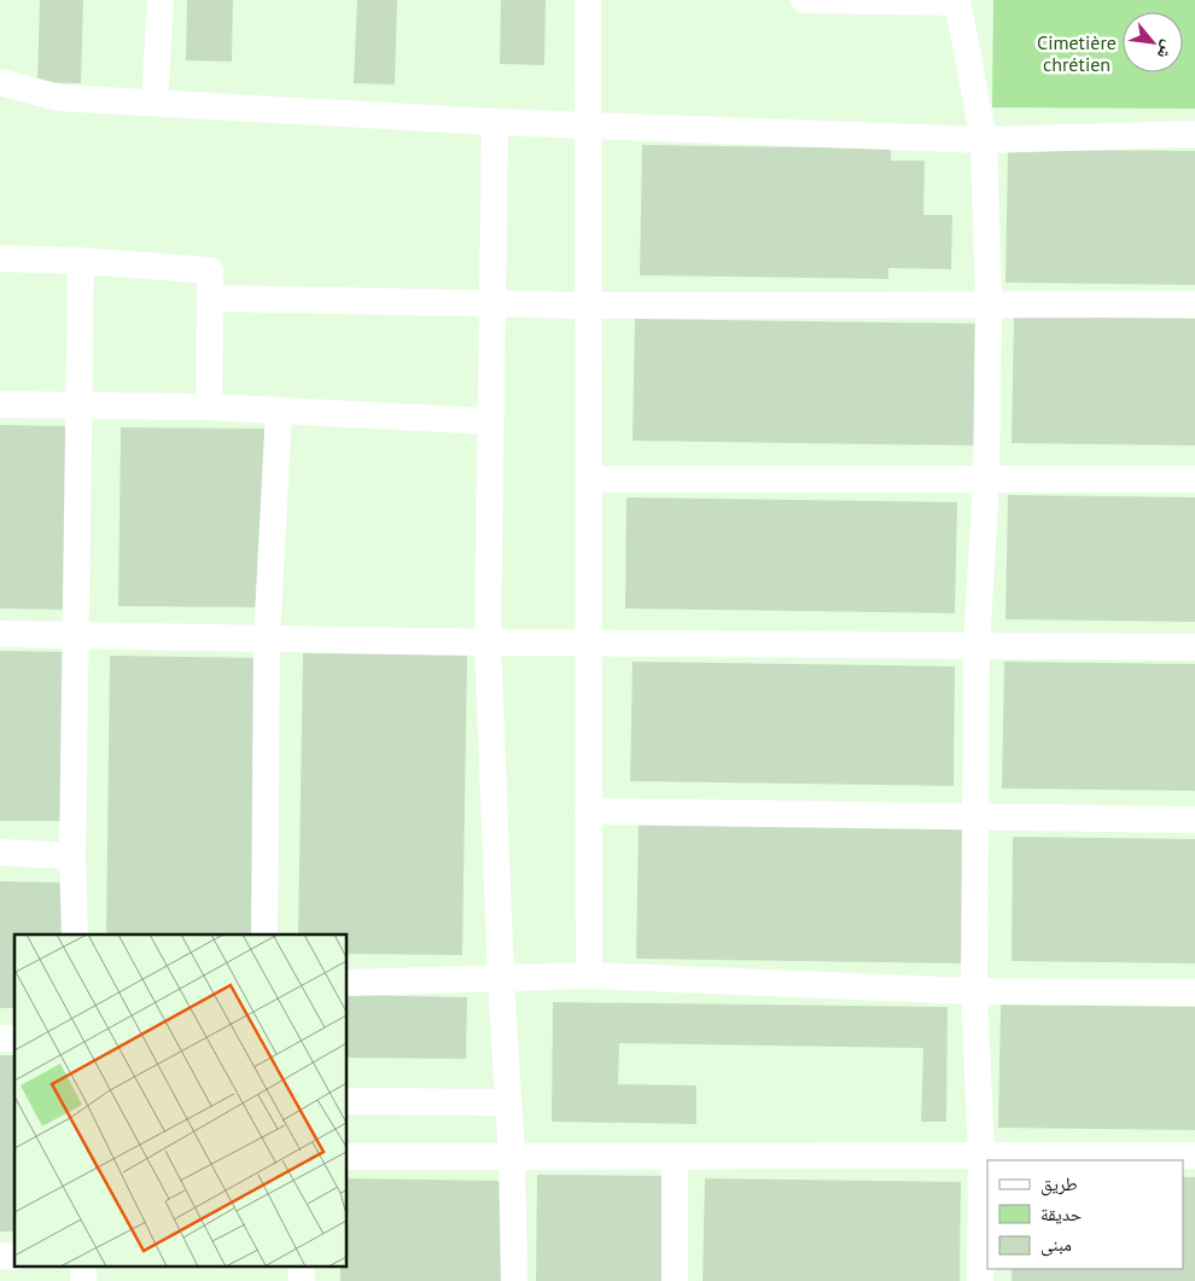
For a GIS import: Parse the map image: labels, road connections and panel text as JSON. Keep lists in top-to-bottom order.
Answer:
{
  "parks": ["Cimetière chrétien"],
  "legend": ["طريق", "حديقة", "مبنى"],
  "north": "bottom right"
}
